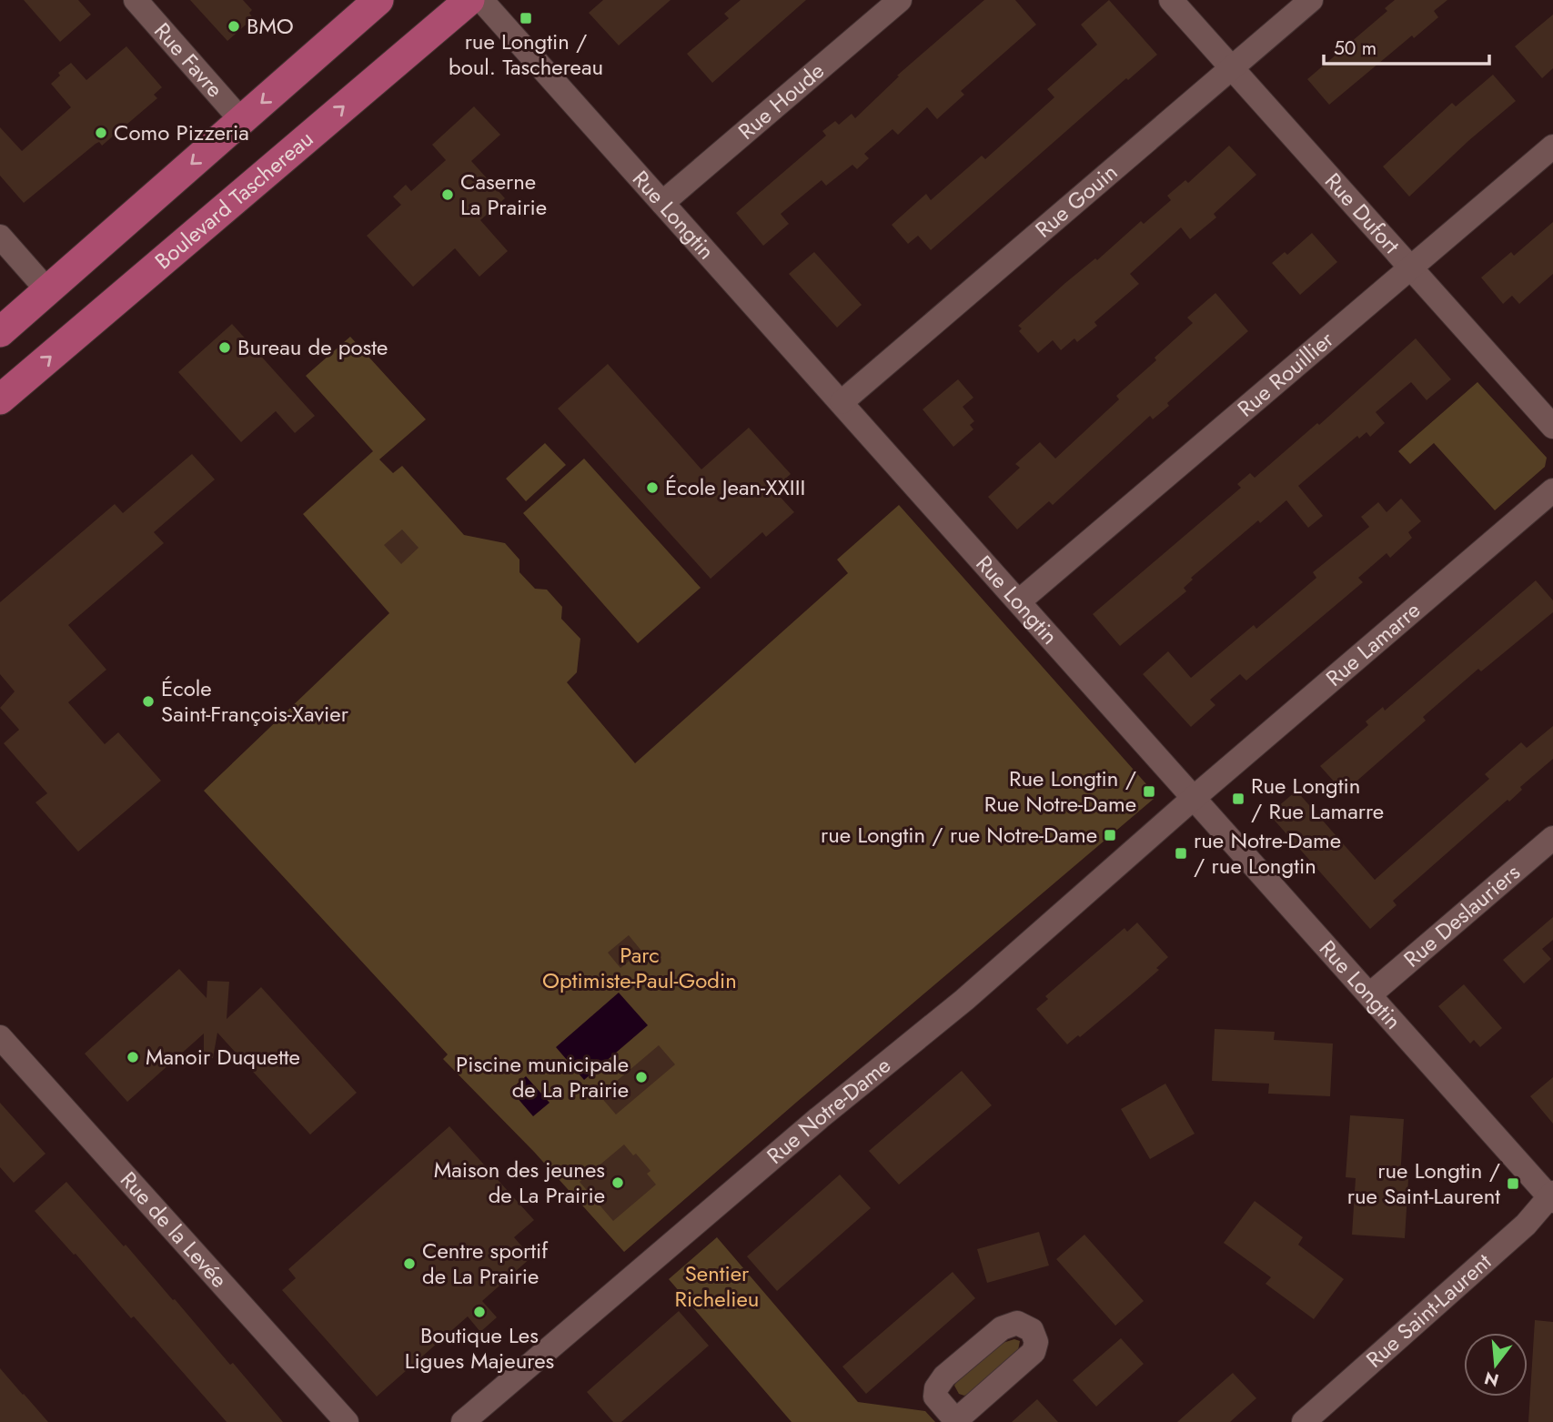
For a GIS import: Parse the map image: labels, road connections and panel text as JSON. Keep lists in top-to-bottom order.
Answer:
{
  "streets": {
    "main road": ["Boulevard Taschereau"],
    "street": [
      "Rue Favre",
      "Rue Houde",
      "Rue Gouin",
      "Rue Dufort",
      "Rue Longtin",
      "Rue Rouillier",
      "Rue Lamarre",
      "Rue Deslauriers",
      "Rue Notre-Dame",
      "Rue de la Levée",
      "Rue Saint-Laurent"
    ]
  },
  "crossings": [
    ["Rue Houde", "Rue Longtin"],
    ["Rue Gouin", "Rue Dufort"],
    ["Rue Gouin", "Rue Longtin"],
    ["Rue Dufort", "Rue Rouillier"],
    ["Rue Longtin", "Rue Rouillier"],
    ["Rue Longtin", "Rue Lamarre"],
    ["Rue Longtin", "Rue Deslauriers"],
    ["Rue Longtin", "Rue Notre-Dame"],
    ["Rue Longtin", "Rue Saint-Laurent"],
    ["Rue Lamarre", "Rue Notre-Dame"]
  ],
  "parks": ["Parc Optimiste-Paul-Godin", "Sentier Richelieu"],
  "places": {
    "transit": [
      "rue Longtin / boul. Taschereau",
      "Rue Longtin / Rue Notre-Dame",
      "Rue Longtin / Rue Lamarre",
      "rue Longtin / rue Notre-Dame",
      "rue Notre-Dame / rue Longtin",
      "rue Longtin / rue Saint-Laurent"
    ],
    "other": [
      "BMO",
      "Como Pizzeria",
      "Caserne La Prairie",
      "Bureau de poste",
      "École Jean-XXIII",
      "École Saint-François-Xavier",
      "Manoir Duquette",
      "Piscine municipale de La Prairie",
      "Maison des jeunes de La Prairie",
      "Centre sportif de La Prairie",
      "Boutique Les Ligues Majeures"
    ]
  },
  "scale_bar": "50 m",
  "north": "bottom"
}
